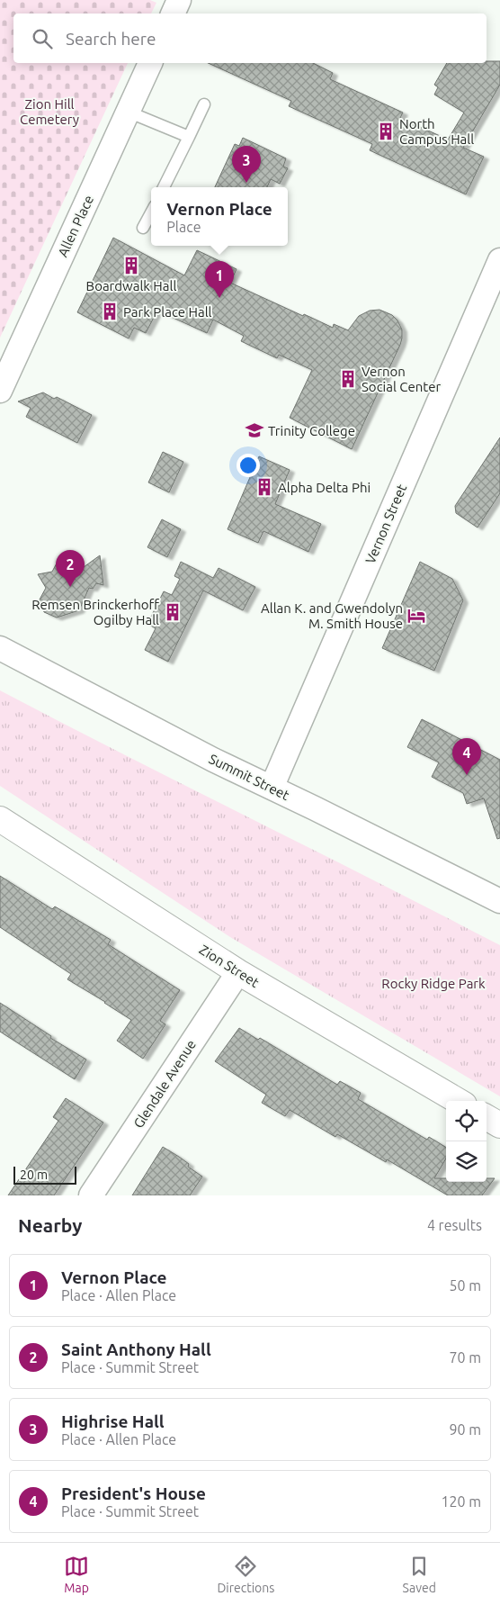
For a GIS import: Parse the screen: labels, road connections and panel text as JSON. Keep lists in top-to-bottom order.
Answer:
{
  "streets": {
    "main road": ["Zion Street"],
    "street": [
      "Allen Place",
      "Vernon Street",
      "Summit Street",
      "Glendale Avenue"
    ]
  },
  "crossings": [
    ["Vernon Street", "Summit Street"],
    ["Zion Street", "Glendale Avenue"]
  ],
  "parks": ["Zion Hill Cemetery", "Rocky Ridge Park"],
  "places": {
    "building": [
      "North Campus Hall",
      "Boardwalk Hall",
      "Park Place Hall",
      "Vernon Social Center",
      "Alpha Delta Phi",
      "Remsen Brinckerhoff Ogilby Hall"
    ],
    "school or university": ["Trinity College"],
    "hotel": ["Allan K. and Gwendolyn M. Smith House"]
  },
  "scale_bar": "20 m",
  "page": {
    "search": "Search here",
    "pins": [
      "3",
      "1",
      "2",
      "4"
    ],
    "popup": ["Vernon Place", "Place"],
    "scale": "20 m",
    "heading": ["Nearby", "4 results"],
    "list": [
      {
        "mark": "1",
        "name": "Vernon Place",
        "note": "Place · Allen Place",
        "value": "50 m"
      },
      {
        "mark": "2",
        "name": "Saint Anthony Hall",
        "note": "Place · Summit Street",
        "value": "70 m"
      },
      {
        "mark": "3",
        "name": "Highrise Hall",
        "note": "Place · Allen Place",
        "value": "90 m"
      },
      {
        "mark": "4",
        "name": "President's House",
        "note": "Place · Summit Street",
        "value": "120 m"
      }
    ],
    "nav": ["Map", "Directions", "Saved"]
  }
}
